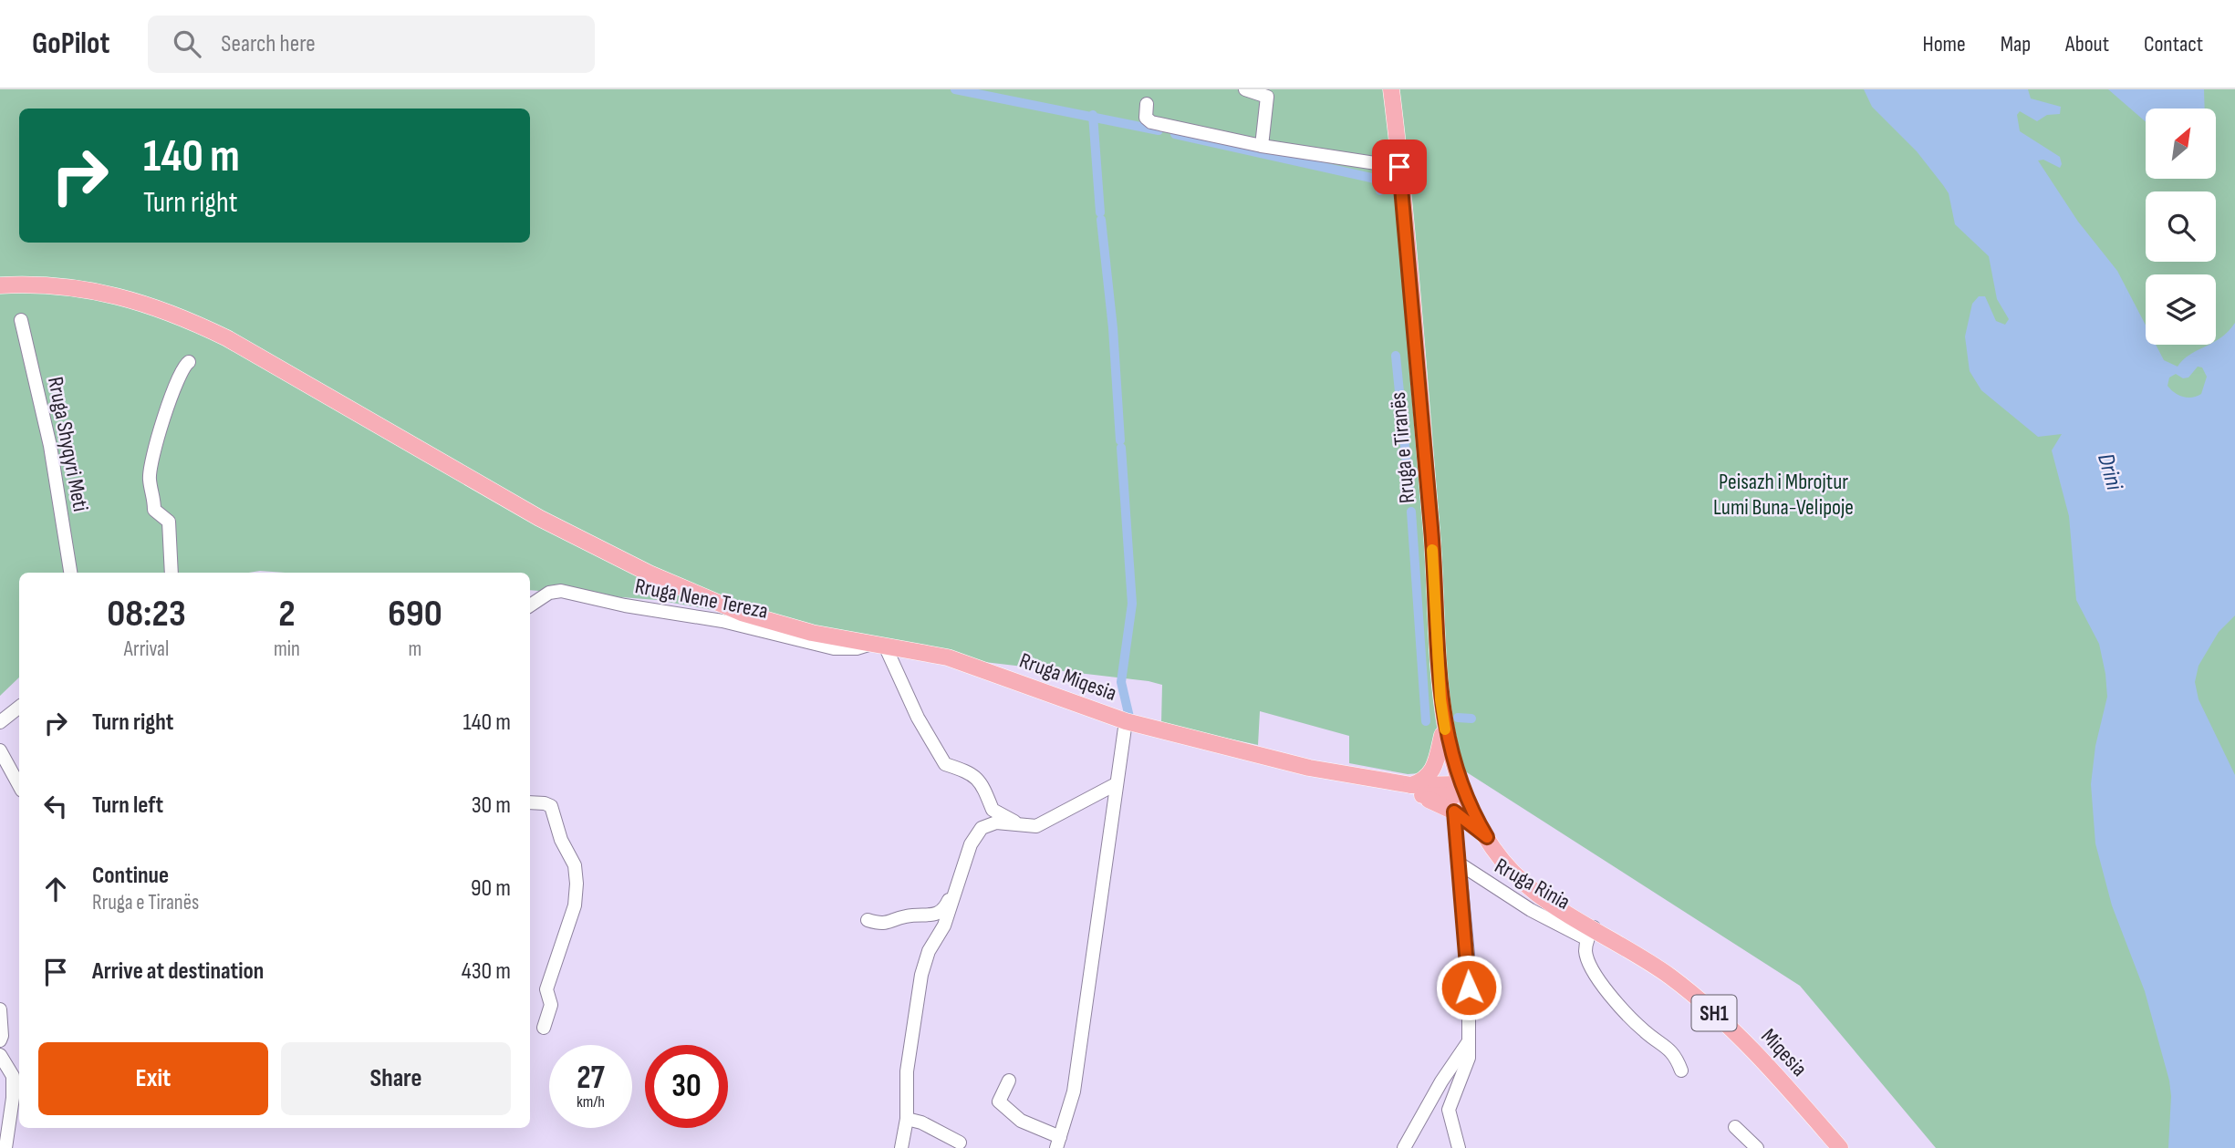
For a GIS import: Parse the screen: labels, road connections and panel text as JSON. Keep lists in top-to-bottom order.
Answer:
{
  "streets": {
    "main road": [
      "Rruga e Tiranës",
      "Rruga Miqesia",
      "SH1",
      "Miqesia"
    ],
    "street": ["Rruga Shyqyri Meti", "Rruga Nene Tereza", "Rruga Rinia"]
  },
  "crossings": [
    ["Rruga e Tiranës", "SH1"],
    ["Rruga Nene Tereza", "Rruga Miqesia"],
    ["Rruga Miqesia", "SH1"],
    ["Rruga Rinia", "Miqesia"],
    ["SH1", "Miqesia"]
  ],
  "water": ["Drini"],
  "parks": ["Peisazh i Mbrojtur Lumi Buna-Velipoje"],
  "north": "top right",
  "page": {
    "header": "GoPilot",
    "search": "Search here",
    "nav": [
      "Home",
      "Map",
      "About",
      "Contact"
    ],
    "turn": ["140 m", "Turn right"],
    "eta": [
      "08:23",
      "Arrival",
      "2",
      "min",
      "690",
      "m"
    ],
    "list": [
      {
        "name": "Turn right",
        "value": "140 m"
      },
      {
        "name": "Turn left",
        "value": "30 m"
      },
      {
        "name": "Continue",
        "note": "Rruga e Tiranës",
        "value": "90 m"
      },
      {
        "name": "Arrive at destination",
        "value": "430 m"
      }
    ],
    "buttons": ["Exit", "Share"],
    "speed": "27 km/h",
    "limit": "30"
  }
}
